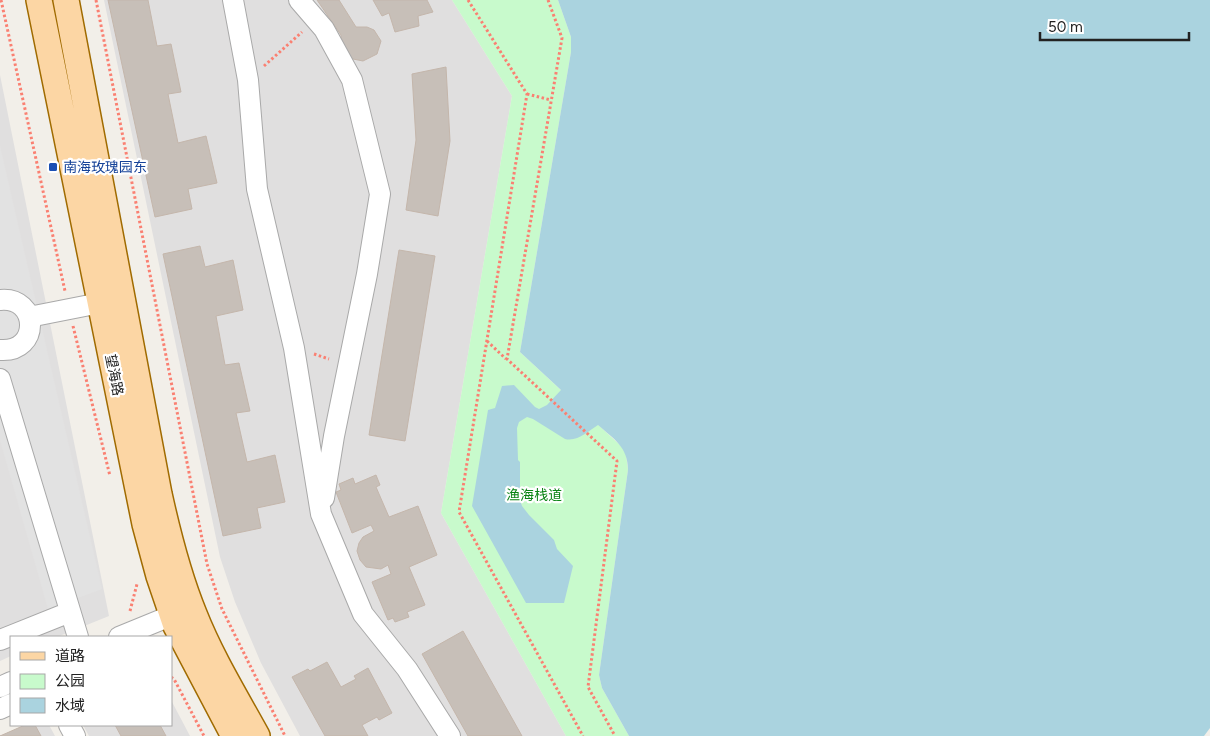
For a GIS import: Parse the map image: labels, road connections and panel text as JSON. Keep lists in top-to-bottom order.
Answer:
{
  "streets": {
    "main road": ["望海路"]
  },
  "parks": ["渔海栈道"],
  "places": {
    "transit": ["南海玫瑰园东"]
  },
  "legend": ["道路", "公园", "水域"],
  "scale_bar": "50 m"
}
